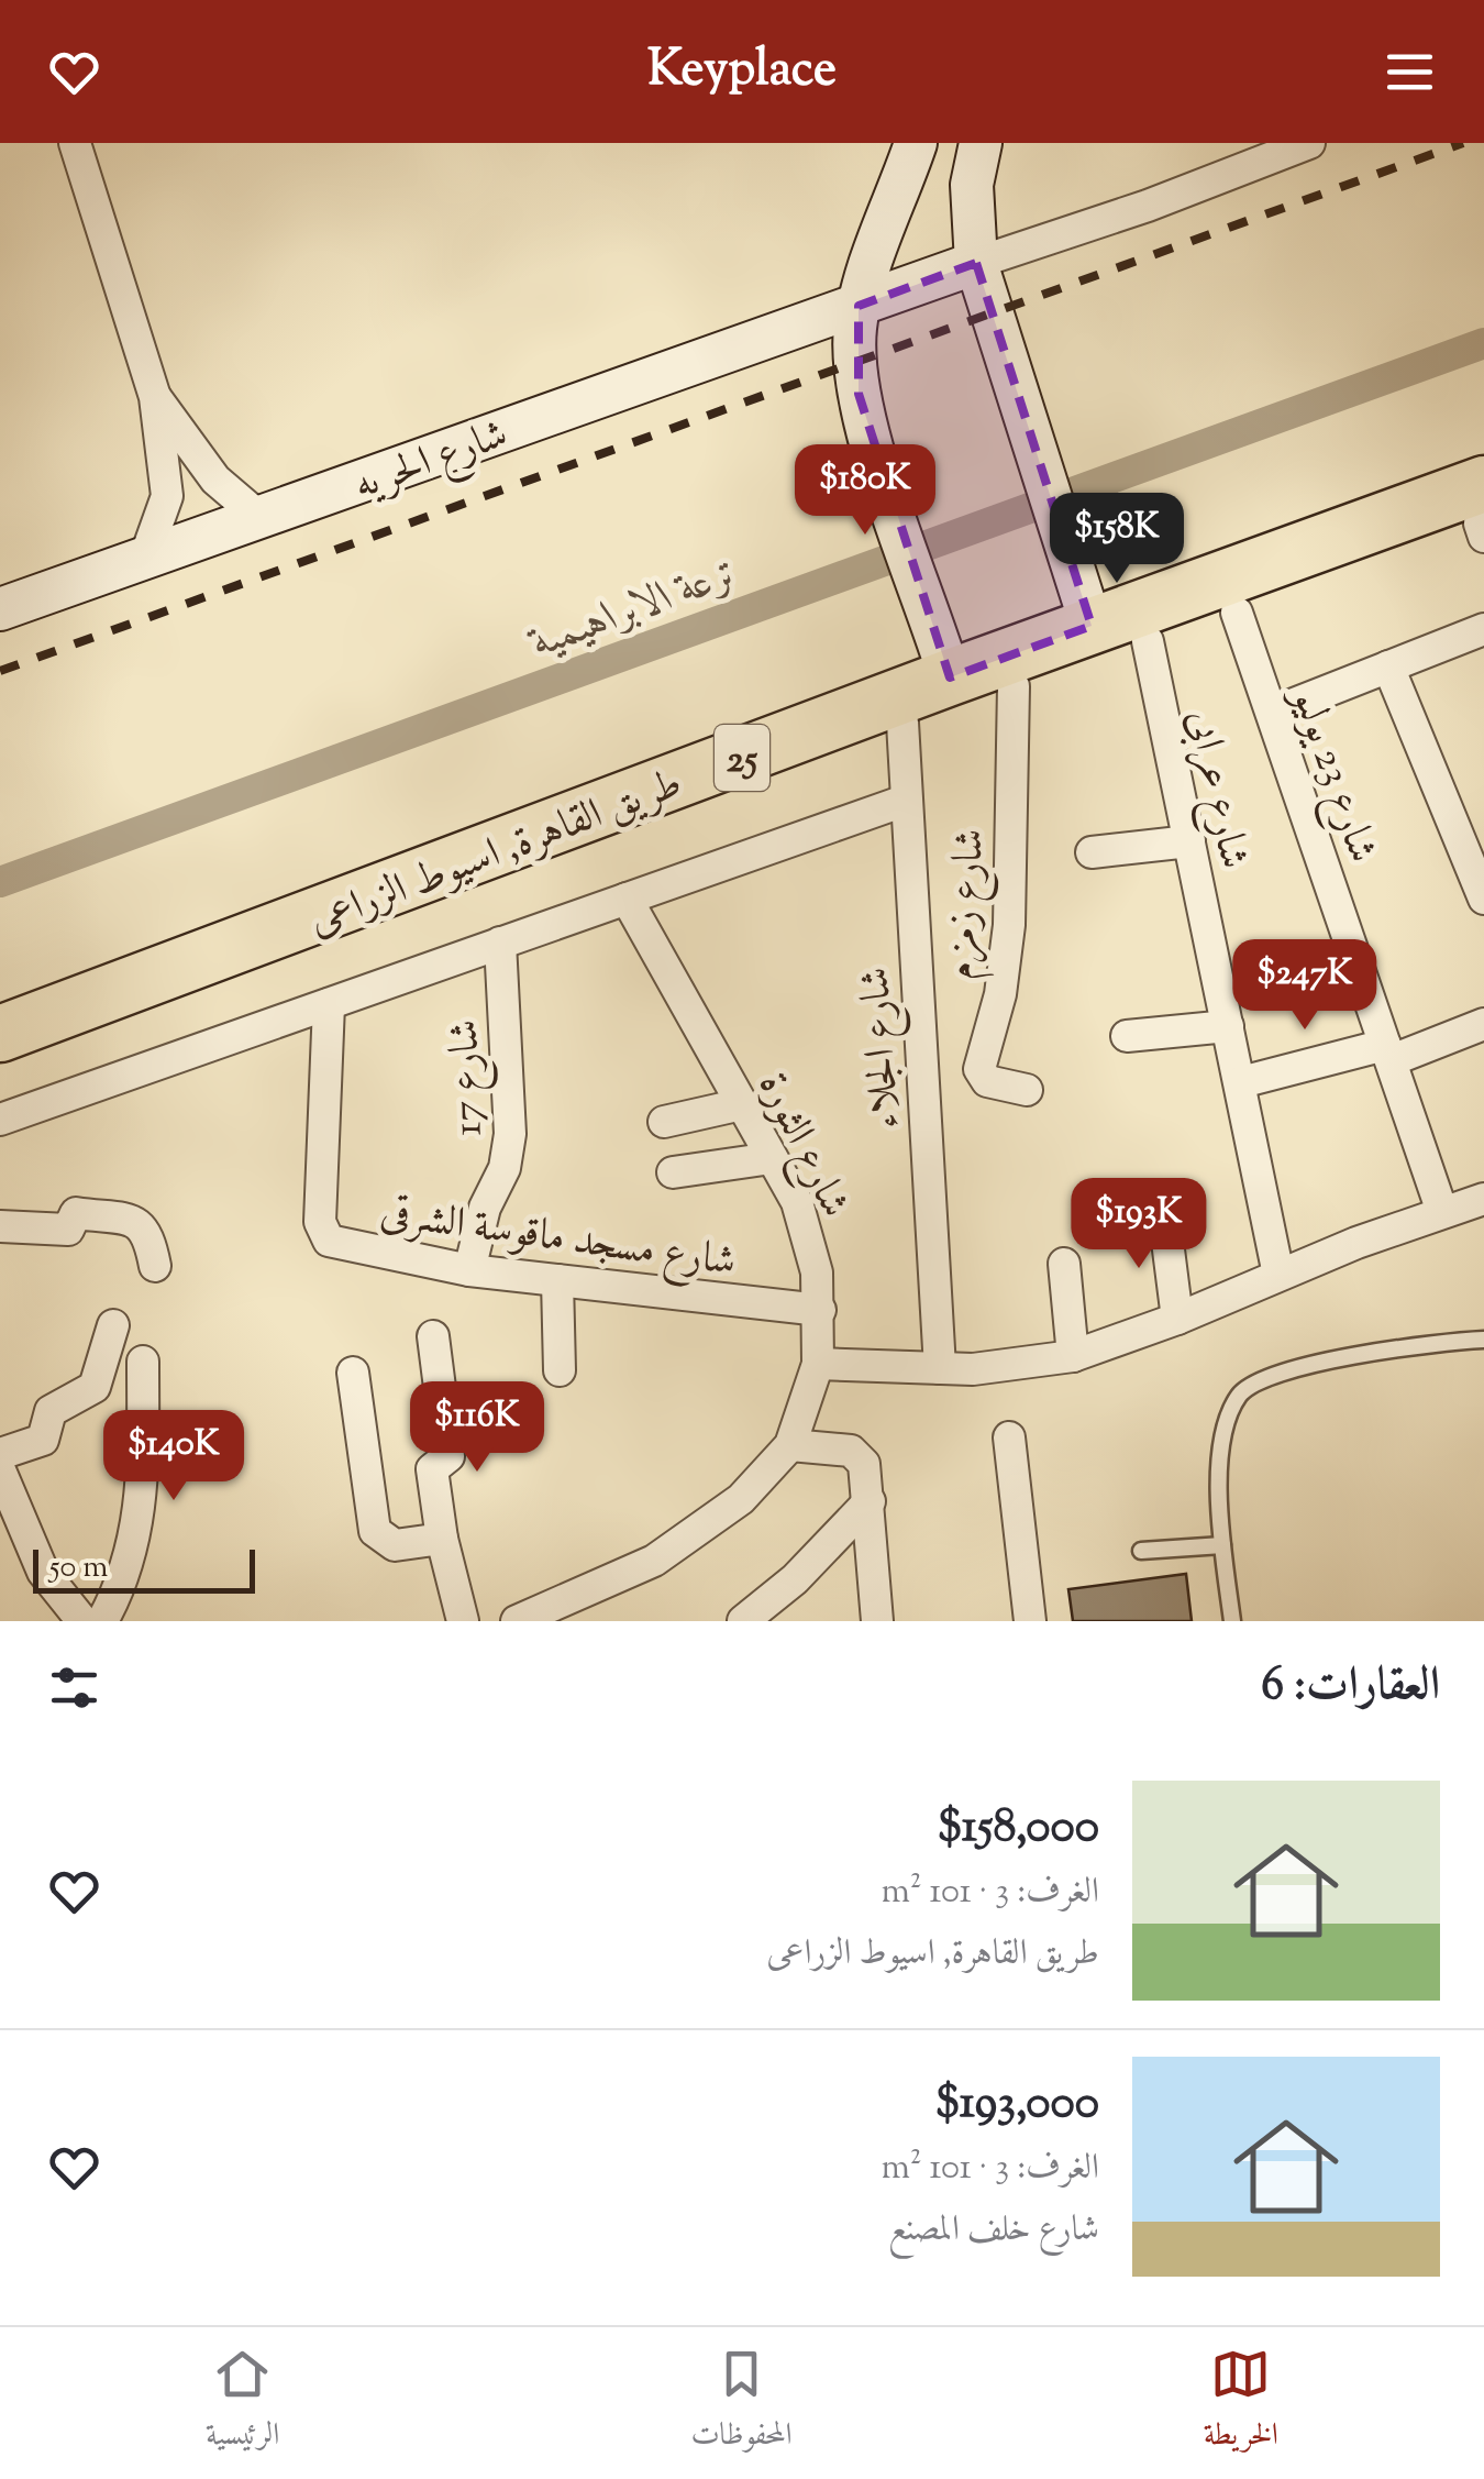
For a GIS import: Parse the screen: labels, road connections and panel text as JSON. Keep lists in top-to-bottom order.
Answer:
{
  "streets": {
    "highway": ["25", "طريق القاهرة, اسيوط الزراعى"],
    "main road": ["شارع الحريه"],
    "street": [
      "شارع 23 يوليو",
      "شارع عرابى",
      "شارع زمزم",
      "شارع الجلاء",
      "شارع 17",
      "شارع الثورة",
      "شارع مسجد ماقوسة الشرقى"
    ]
  },
  "crossings": [
    ["شارع 23 يوليو", "طريق القاهرة, اسيوط الزراعى"],
    ["شارع عرابى", "طريق القاهرة, اسيوط الزراعى"],
    ["طريق القاهرة, اسيوط الزراعى", "شارع زمزم"],
    ["طريق القاهرة, اسيوط الزراعى", "شارع الجلاء"],
    ["شارع 17", "شارع مسجد ماقوسة الشرقى"],
    ["شارع الثورة", "شارع مسجد ماقوسة الشرقى"]
  ],
  "water": ["ترعة الابراهيمية"],
  "scale_bar": "50 m",
  "page": {
    "header": "Keyplace",
    "price": [
      "$180K",
      "$158K",
      "$247K",
      "$193K",
      "$116K",
      "$140K"
    ],
    "scale": "50 m",
    "heading": "العقارات: 6",
    "list": [
      {
        "name": "$158,000",
        "note": "الغرف: 3 · 101 m² · طريق القاهرة, اسيوط الزراعى"
      },
      {
        "name": "$193,000",
        "note": "الغرف: 3 · 101 m² · شارع خلف المصنع"
      }
    ],
    "tabs": ["الخريطة", "المحفوظات", "الرئيسية"]
  }
}
